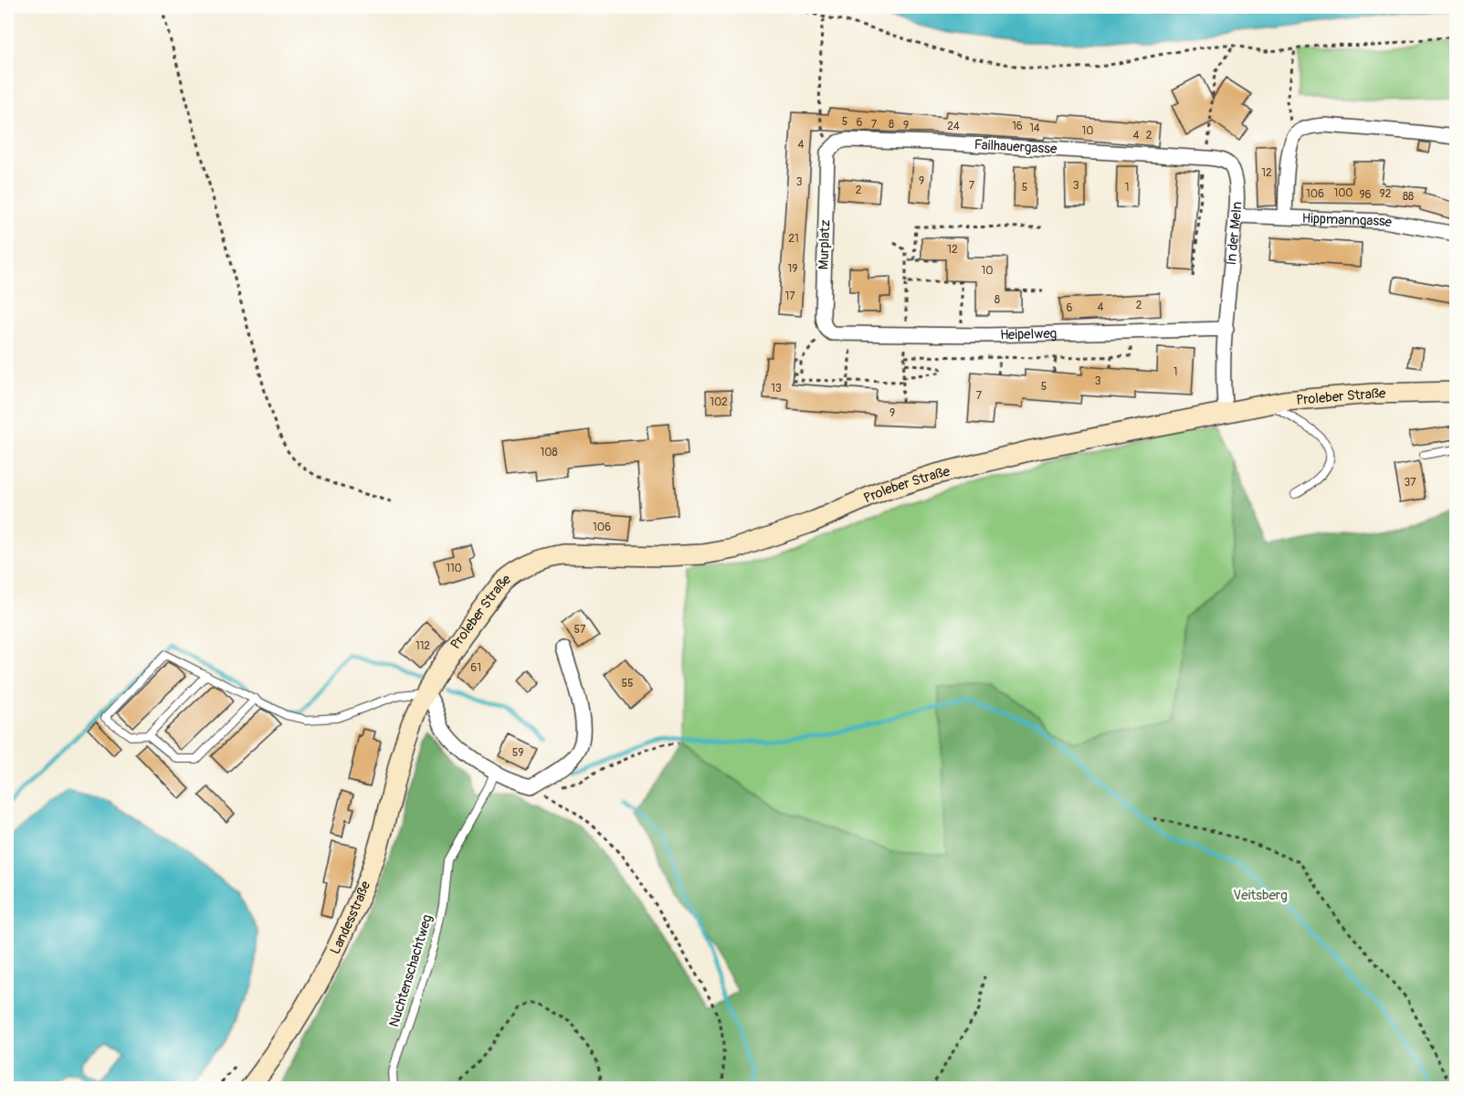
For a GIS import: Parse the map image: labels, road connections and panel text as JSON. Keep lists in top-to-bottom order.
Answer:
{
  "streets": {
    "main road": ["Proleber Straße", "Landesstraße"],
    "street": [
      "Failhauergasse",
      "Hippmanngasse",
      "In der Meln",
      "Murplatz",
      "Heipelweg"
    ],
    "lane": ["Nuchtenschachtweg"]
  },
  "crossings": [
    ["Failhauergasse", "In der Meln"],
    ["Failhauergasse", "Murplatz"],
    ["Hippmanngasse", "In der Meln"],
    ["In der Meln", "Heipelweg"],
    ["In der Meln", "Proleber Straße"],
    ["Murplatz", "Heipelweg"],
    ["Proleber Straße", "Landesstraße"]
  ],
  "parks": ["Veitsberg"],
  "house_numbers": [
    "5",
    "6",
    "7",
    "8",
    "9",
    "24",
    "16",
    "14",
    "10",
    "4",
    "2",
    "4",
    "12",
    "9",
    "3",
    "7",
    "3",
    "5",
    "1",
    "2",
    "100",
    "106",
    "92",
    "96",
    "88",
    "21",
    "12",
    "19",
    "10",
    "17",
    "8",
    "2",
    "4",
    "6",
    "1",
    "3",
    "5",
    "13",
    "7",
    "102",
    "9",
    "108",
    "37",
    "106",
    "110",
    "57",
    "112",
    "61",
    "55",
    "59"
  ]
}
